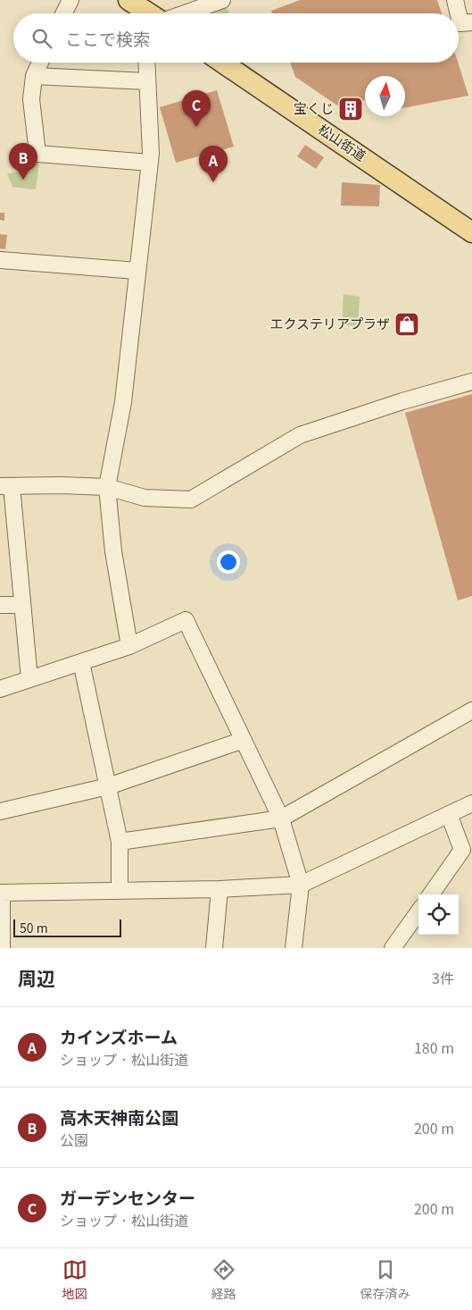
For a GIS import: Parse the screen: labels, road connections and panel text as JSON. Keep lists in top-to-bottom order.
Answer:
{
  "streets": {
    "main road": ["松山街道"]
  },
  "places": {
    "building": ["宝くじ"],
    "shop": ["エクステリアプラザ"]
  },
  "scale_bar": "50 m",
  "north": "top",
  "page": {
    "search": "ここで検索",
    "pins": ["C", "B", "A"],
    "scale": "50 m",
    "heading": ["周辺", "3件"],
    "list": [
      {
        "mark": "A",
        "name": "カインズホーム",
        "note": "ショップ · 松山街道",
        "value": "180 m"
      },
      {
        "mark": "B",
        "name": "高木天神南公園",
        "note": "公園",
        "value": "200 m"
      },
      {
        "mark": "C",
        "name": "ガーデンセンター",
        "note": "ショップ · 松山街道",
        "value": "200 m"
      }
    ],
    "nav": ["地図", "経路", "保存済み"]
  }
}
